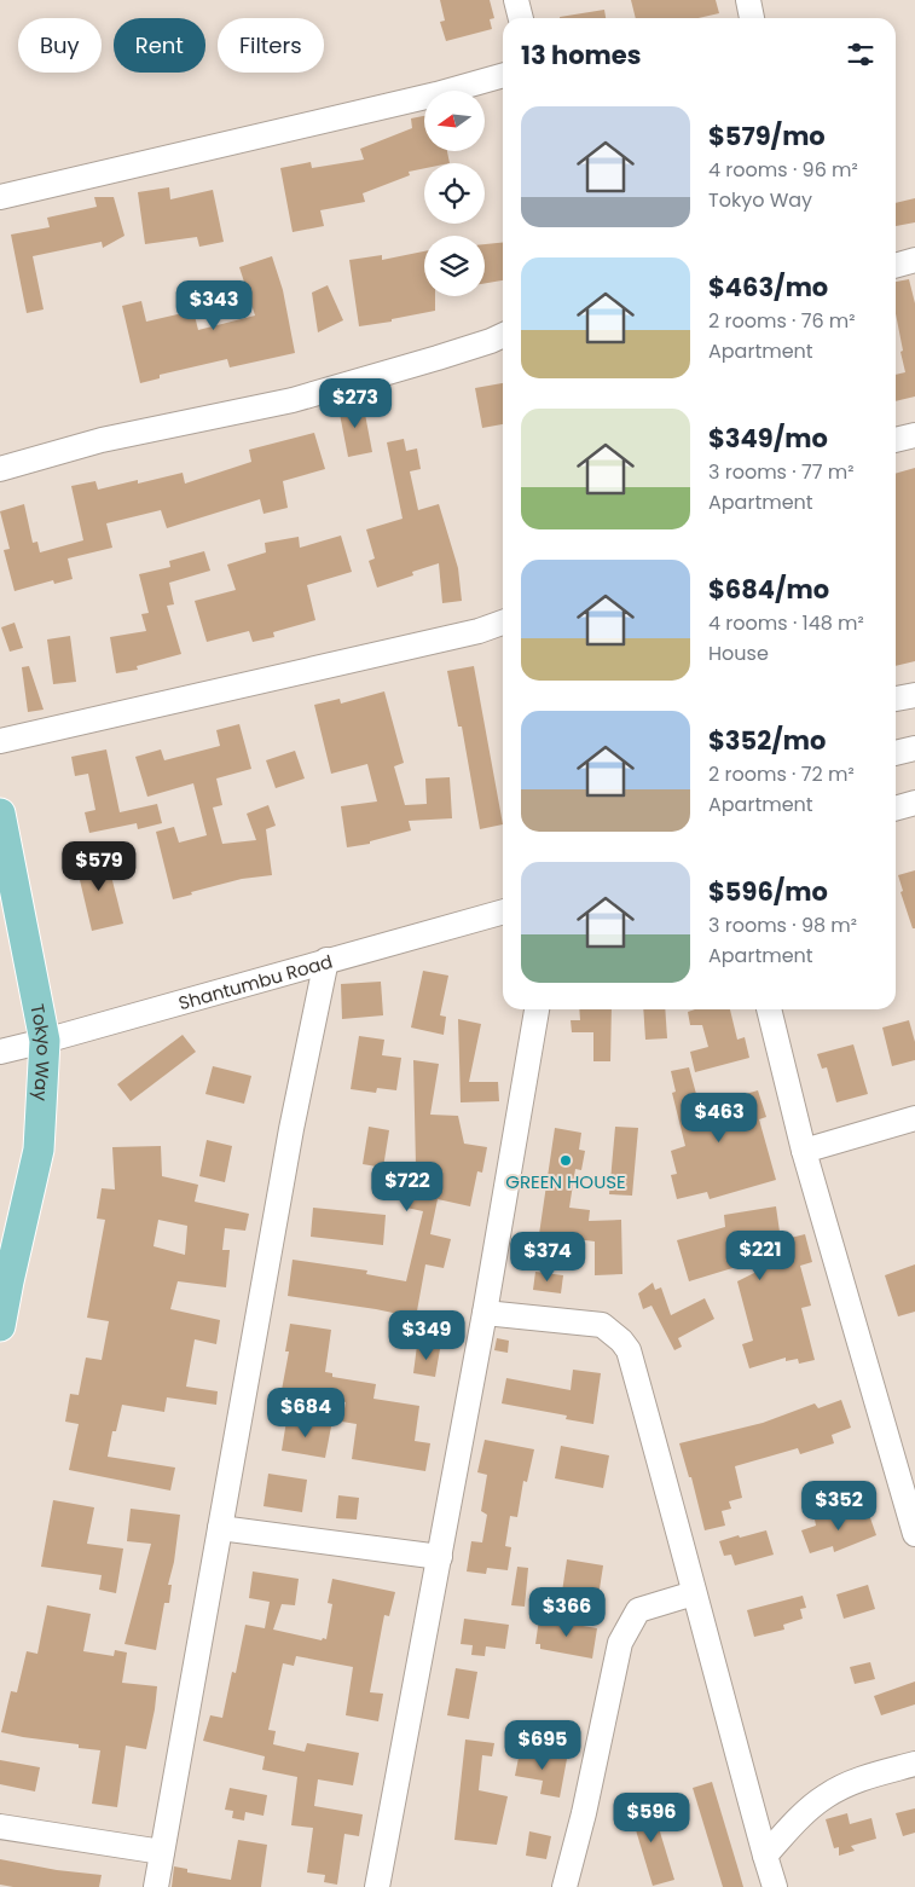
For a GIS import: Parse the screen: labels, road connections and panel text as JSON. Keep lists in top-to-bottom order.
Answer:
{
  "streets": {
    "main road": ["Tokyo Way"],
    "street": ["Shantumbu Road"]
  },
  "crossings": [
    ["Shantumbu Road", "Tokyo Way"]
  ],
  "places": ["GREEN HOUSE"],
  "north": "left",
  "page": {
    "chip": ["Buy", "Rent", "Filters"],
    "heading": "13 homes",
    "list": [
      {
        "name": "$579/mo",
        "note": "4 rooms · 96 m² · Tokyo Way"
      },
      {
        "name": "$463/mo",
        "note": "2 rooms · 76 m² · Apartment"
      },
      {
        "name": "$349/mo",
        "note": "3 rooms · 77 m² · Apartment"
      },
      {
        "name": "$684/mo",
        "note": "4 rooms · 148 m² · House"
      },
      {
        "name": "$352/mo",
        "note": "2 rooms · 72 m² · Apartment"
      },
      {
        "name": "$596/mo",
        "note": "3 rooms · 98 m² · Apartment"
      }
    ],
    "price": [
      "$343",
      "$273",
      "$579",
      "$463",
      "$722",
      "$221",
      "$374",
      "$349",
      "$684",
      "$352",
      "$366",
      "$695",
      "$596"
    ]
  }
}
